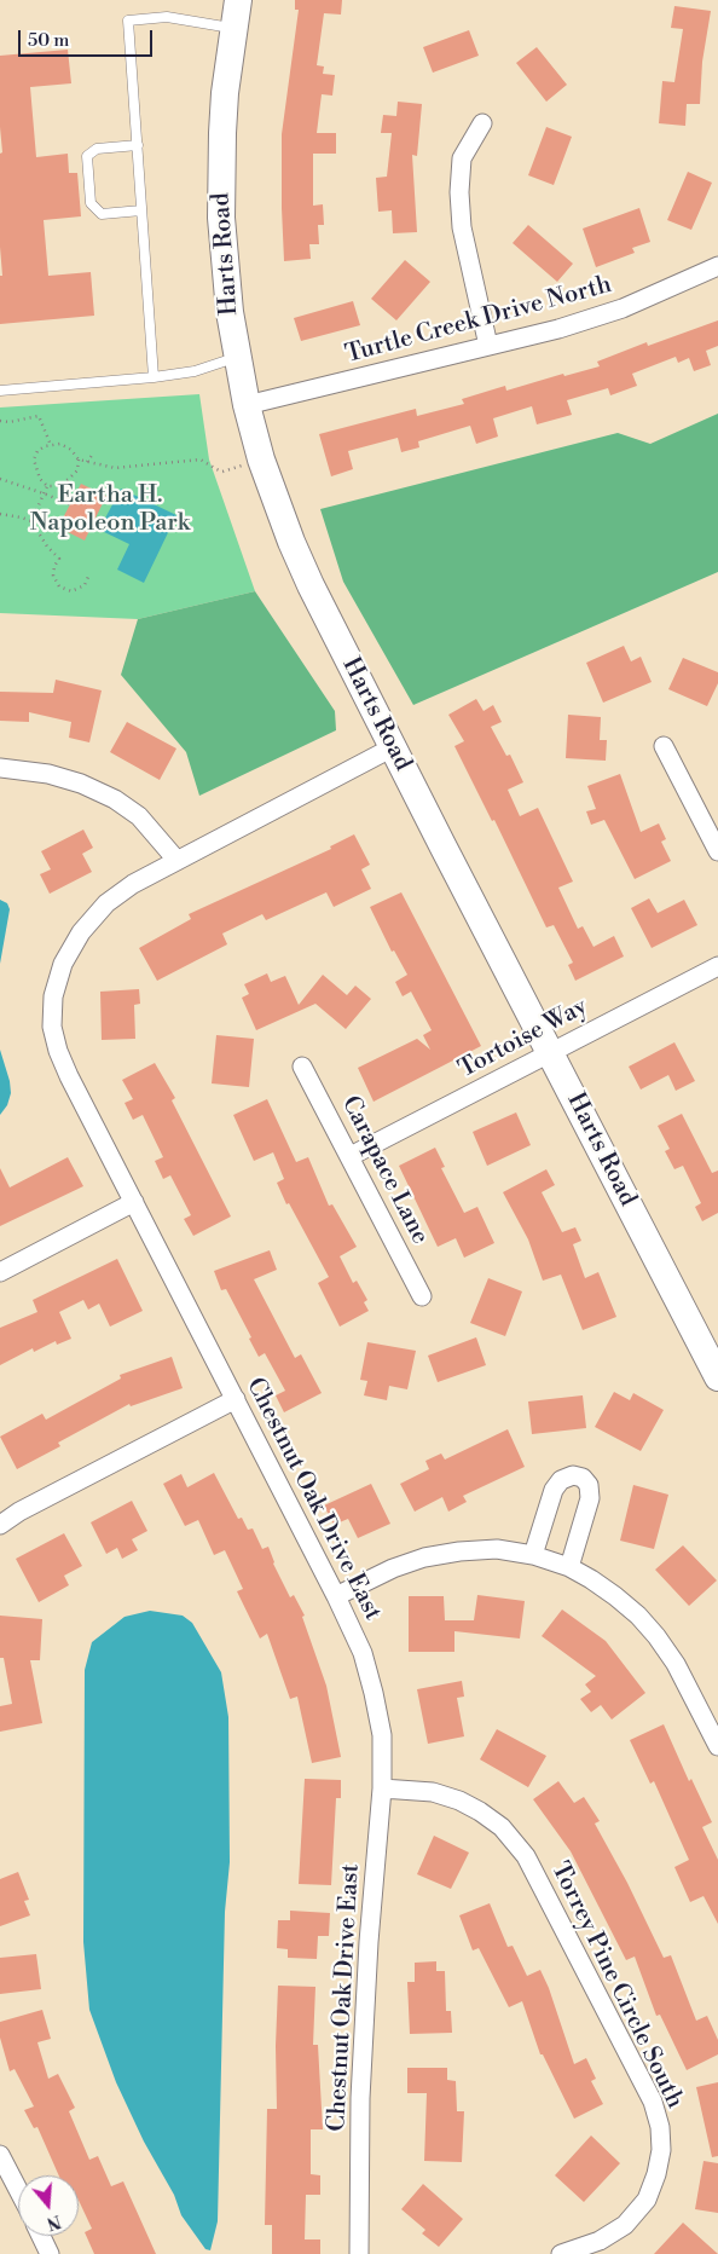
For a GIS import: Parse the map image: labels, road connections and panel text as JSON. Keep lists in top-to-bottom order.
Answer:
{
  "streets": {
    "street": [
      "Harts Road",
      "Turtle Creek Drive North",
      "Tortoise Way",
      "Carapace Lane",
      "Chestnut Oak Drive East",
      "Torrey Pine Circle South"
    ]
  },
  "crossings": [
    ["Harts Road", "Turtle Creek Drive North"],
    ["Harts Road", "Tortoise Way"],
    ["Harts Road", "Chestnut Oak Drive East"],
    ["Tortoise Way", "Carapace Lane"],
    ["Chestnut Oak Drive East", "Torrey Pine Circle South"]
  ],
  "parks": ["Eartha H. Napoleon Park"],
  "scale_bar": "50 m",
  "north": "bottom"
}
